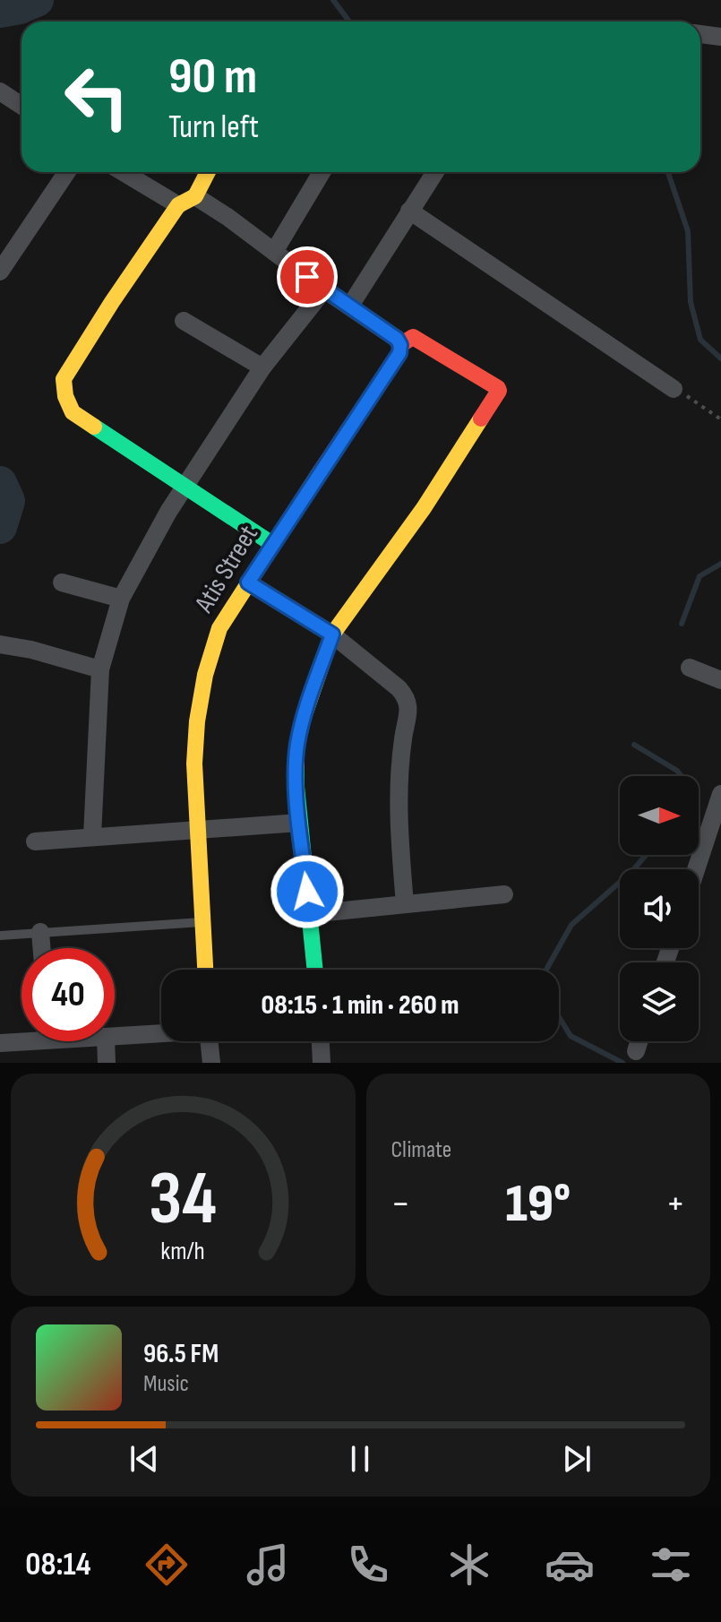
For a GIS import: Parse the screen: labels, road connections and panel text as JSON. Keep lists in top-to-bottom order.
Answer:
{
  "streets": {
    "street": ["Atis Street"]
  },
  "north": "right",
  "page": {
    "turn": ["90 m", "Turn left"],
    "limit": "40",
    "trip": "08:15 · 1 min · 260 m",
    "tile": "Climate",
    "heat": ["−", "19°", "+"],
    "song": ["96.5 FM", "Music"],
    "tabs": "08:14",
    "gauge": ["34", "km/h"]
  }
}
